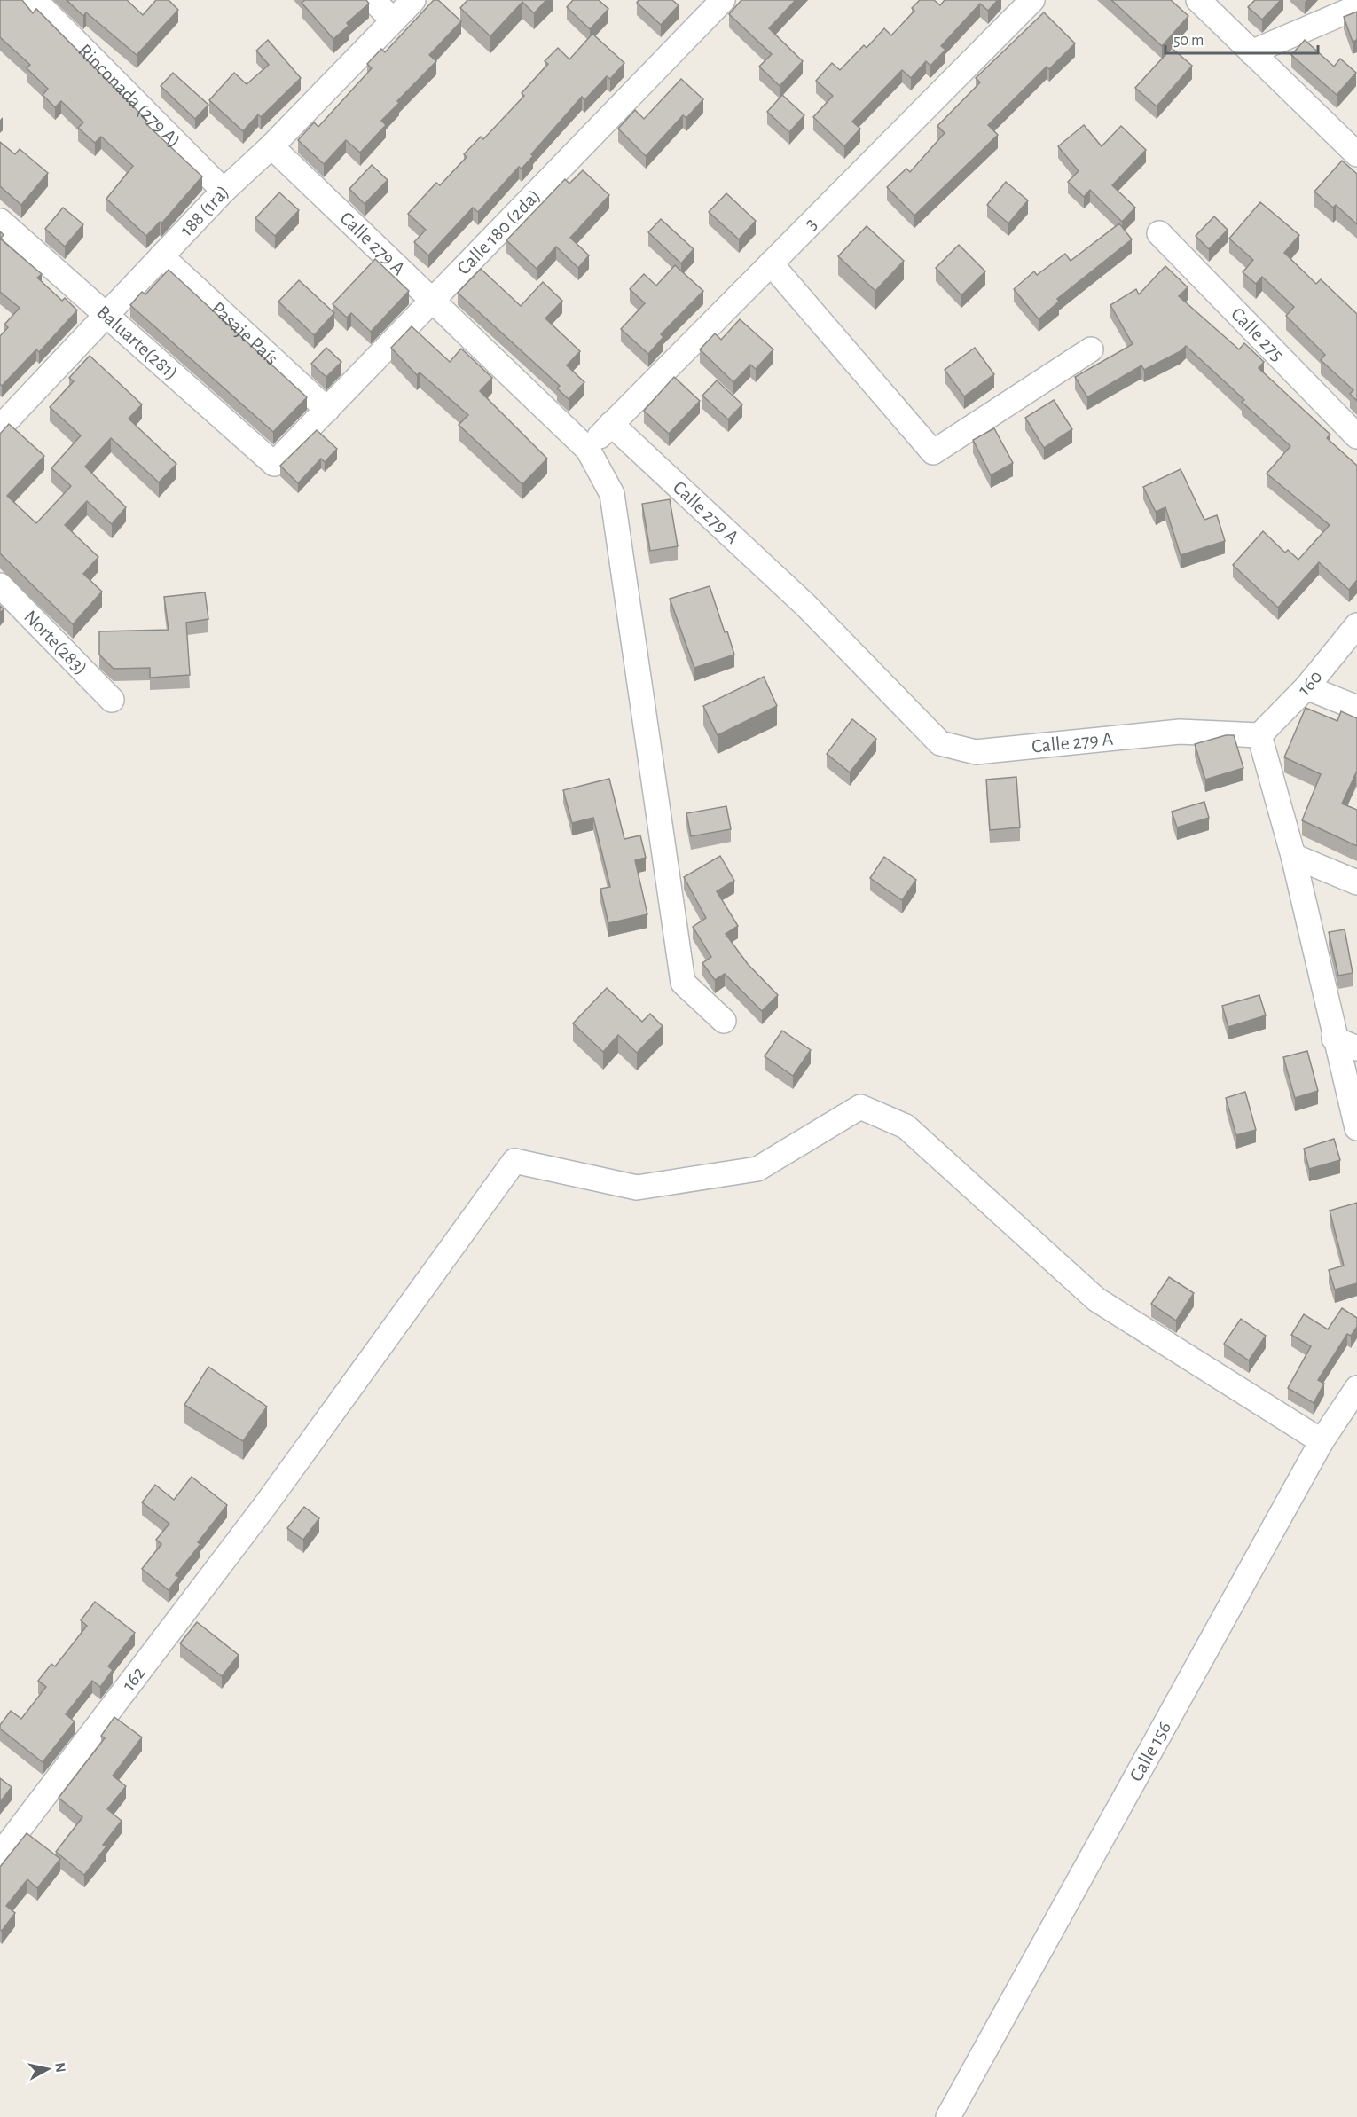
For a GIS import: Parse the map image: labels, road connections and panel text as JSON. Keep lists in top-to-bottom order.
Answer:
{
  "streets": {
    "street": [
      "Rinconada (279 A)",
      "188 (1ra)",
      "3",
      "Calle 180 (2da)",
      "Calle 279 A",
      "Pasaje País",
      "Calle 275",
      "Baluarte(281)",
      "Norte(283)",
      "160",
      "162",
      "Calle 156"
    ]
  },
  "crossings": [
    ["Rinconada (279 A)", "188 (1ra)"],
    ["188 (1ra)", "Calle 279 A"],
    ["188 (1ra)", "Pasaje País"],
    ["188 (1ra)", "Baluarte(281)"],
    ["3", "Calle 279 A"],
    ["Calle 180 (2da)", "Calle 279 A"],
    ["Calle 180 (2da)", "Pasaje País"],
    ["Calle 180 (2da)", "Baluarte(281)"],
    ["Calle 279 A", "160"],
    ["162", "Calle 156"]
  ],
  "scale_bar": "50 m",
  "north": "right"
}
